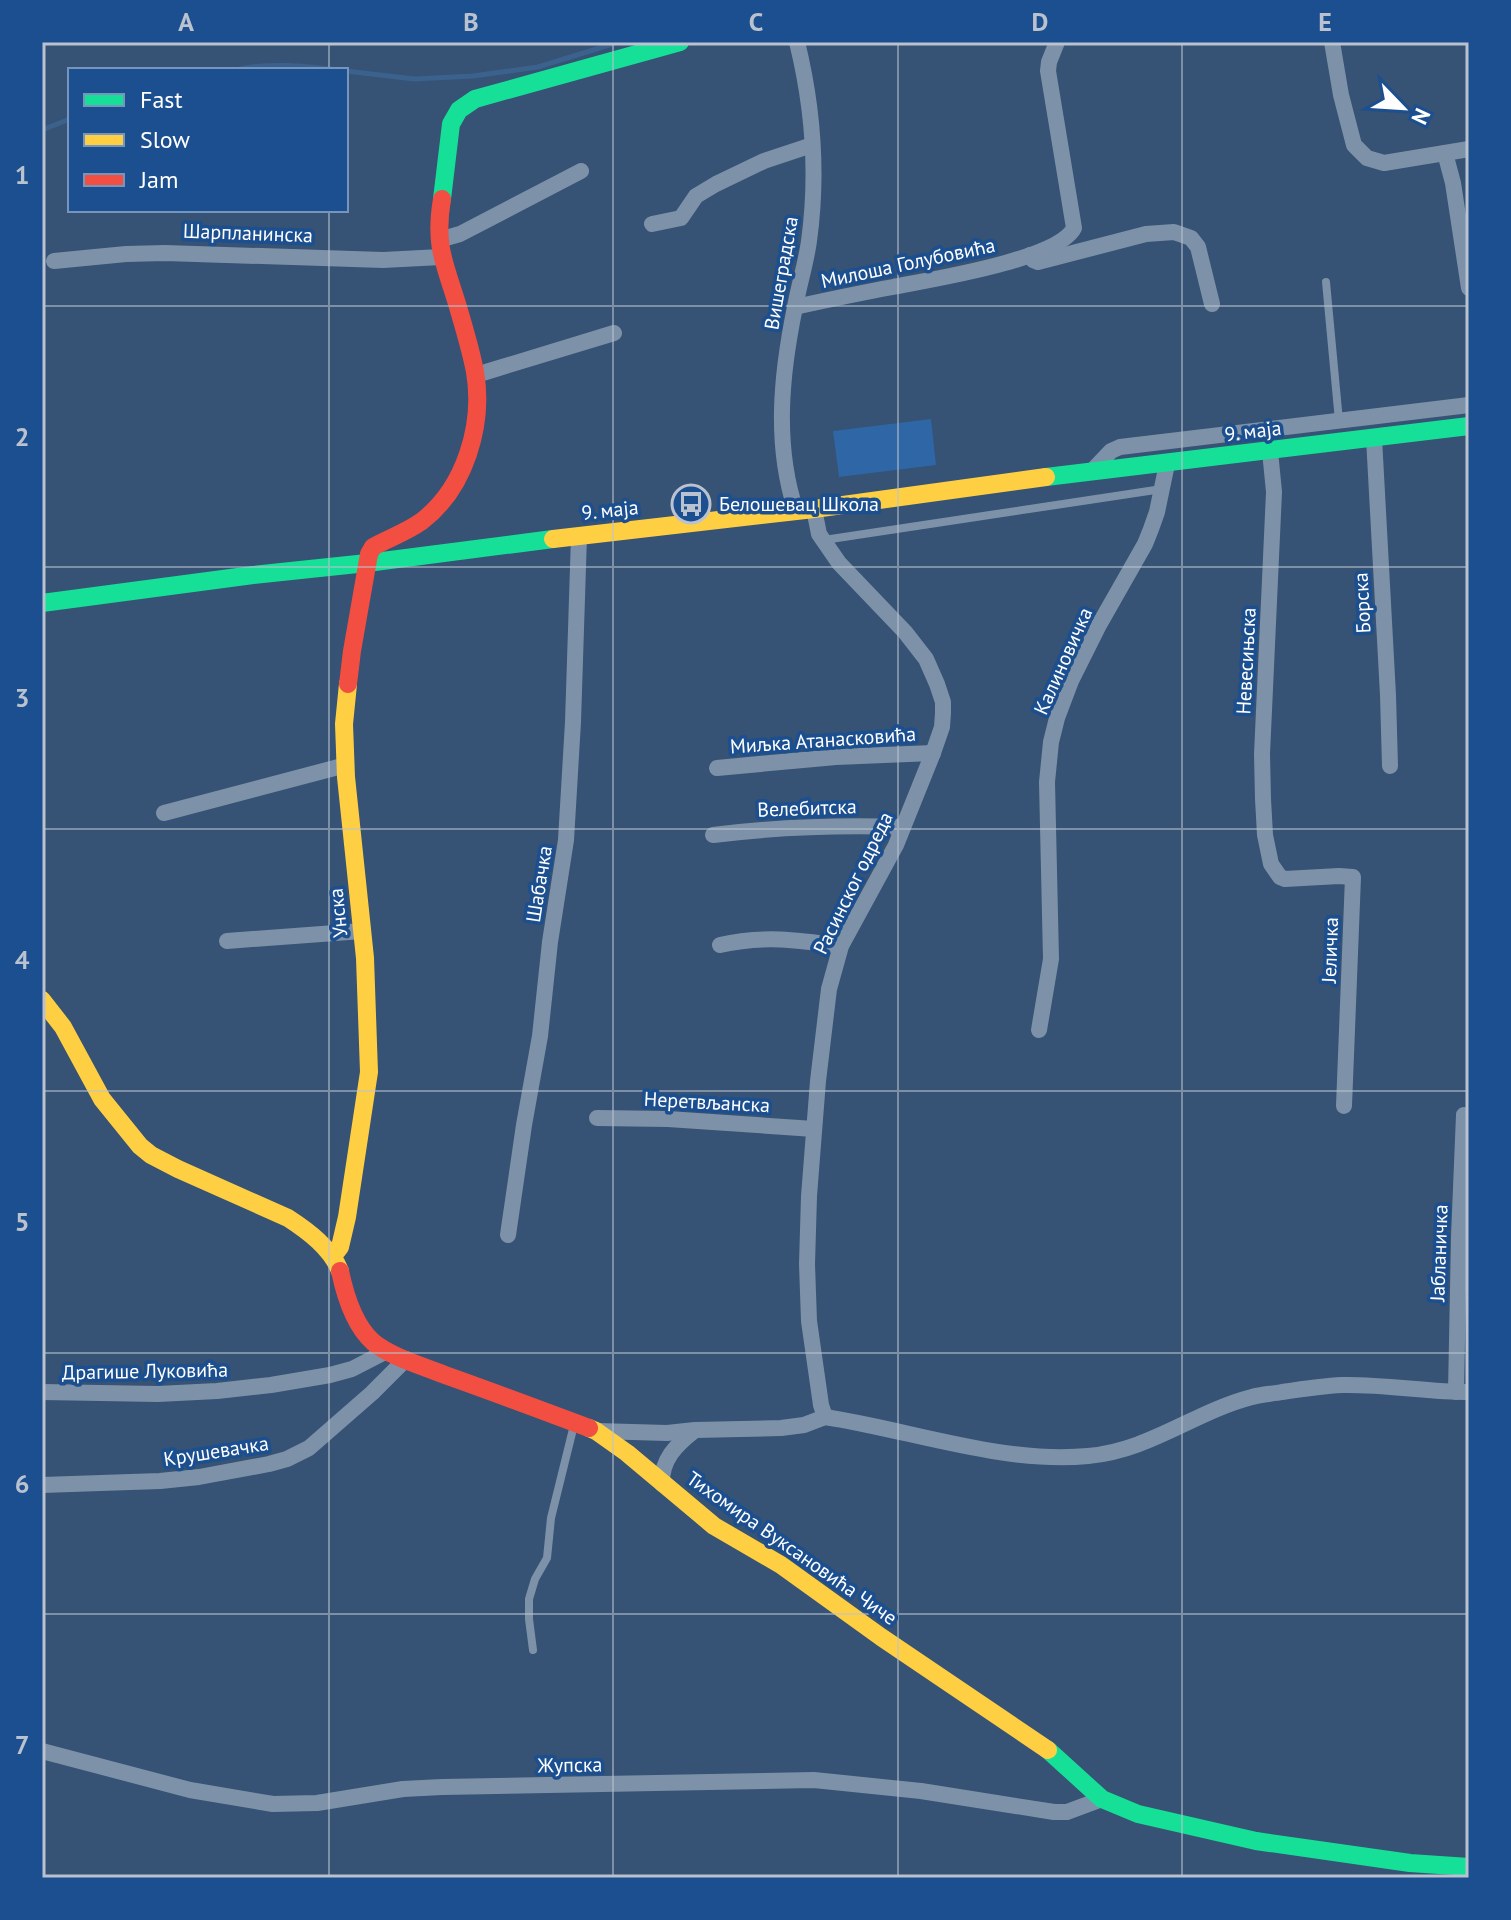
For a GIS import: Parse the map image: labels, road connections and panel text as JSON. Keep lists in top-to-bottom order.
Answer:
{
  "streets": {
    "street": [
      "Шарпланинска",
      "Милоша Голубовића",
      "Вишеградска",
      "9. маја",
      "Борска",
      "Калиновичка",
      "Невесињска",
      "Миљка Атанасковића",
      "Велебитска",
      "Расинског одреда",
      "Шабачка",
      "Унска",
      "Јеличка",
      "Неретвљанска",
      "Јабланичка",
      "Драгише Луковића",
      "Крушевачка",
      "Тихомира Вуксановића Чиче",
      "Жупска"
    ]
  },
  "crossings": [
    ["Милоша Голубовића", "Вишеградска"],
    ["Вишеградска", "9. маја"],
    ["Вишеградска", "Расинског одреда"],
    ["9. маја", "Борска"],
    ["9. маја", "Калиновичка"],
    ["9. маја", "Невесињска"],
    ["9. маја", "Расинског одреда"],
    ["9. маја", "Шабачка"],
    ["9. маја", "Унска"],
    ["Невесињска", "Јеличка"],
    ["Миљка Атанасковића", "Расинског одреда"],
    ["Велебитска", "Расинског одреда"],
    ["Расинског одреда", "Неретвљанска"],
    ["Унска", "Тихомира Вуксановића Чиче"],
    ["Драгише Луковића", "Тихомира Вуксановића Чиче"],
    ["Крушевачка", "Тихомира Вуксановића Чиче"],
    ["Тихомира Вуксановића Чиче", "Жупска"]
  ],
  "places": {
    "bus stop": ["Белошевац Школа"]
  },
  "legend": ["Fast", "Slow", "Jam"],
  "north": "bottom right",
  "grid": {
    "columns": [
      "A",
      "B",
      "C",
      "D",
      "E"
    ],
    "rows": [
      "1",
      "2",
      "3",
      "4",
      "5",
      "6",
      "7"
    ]
  }
}
